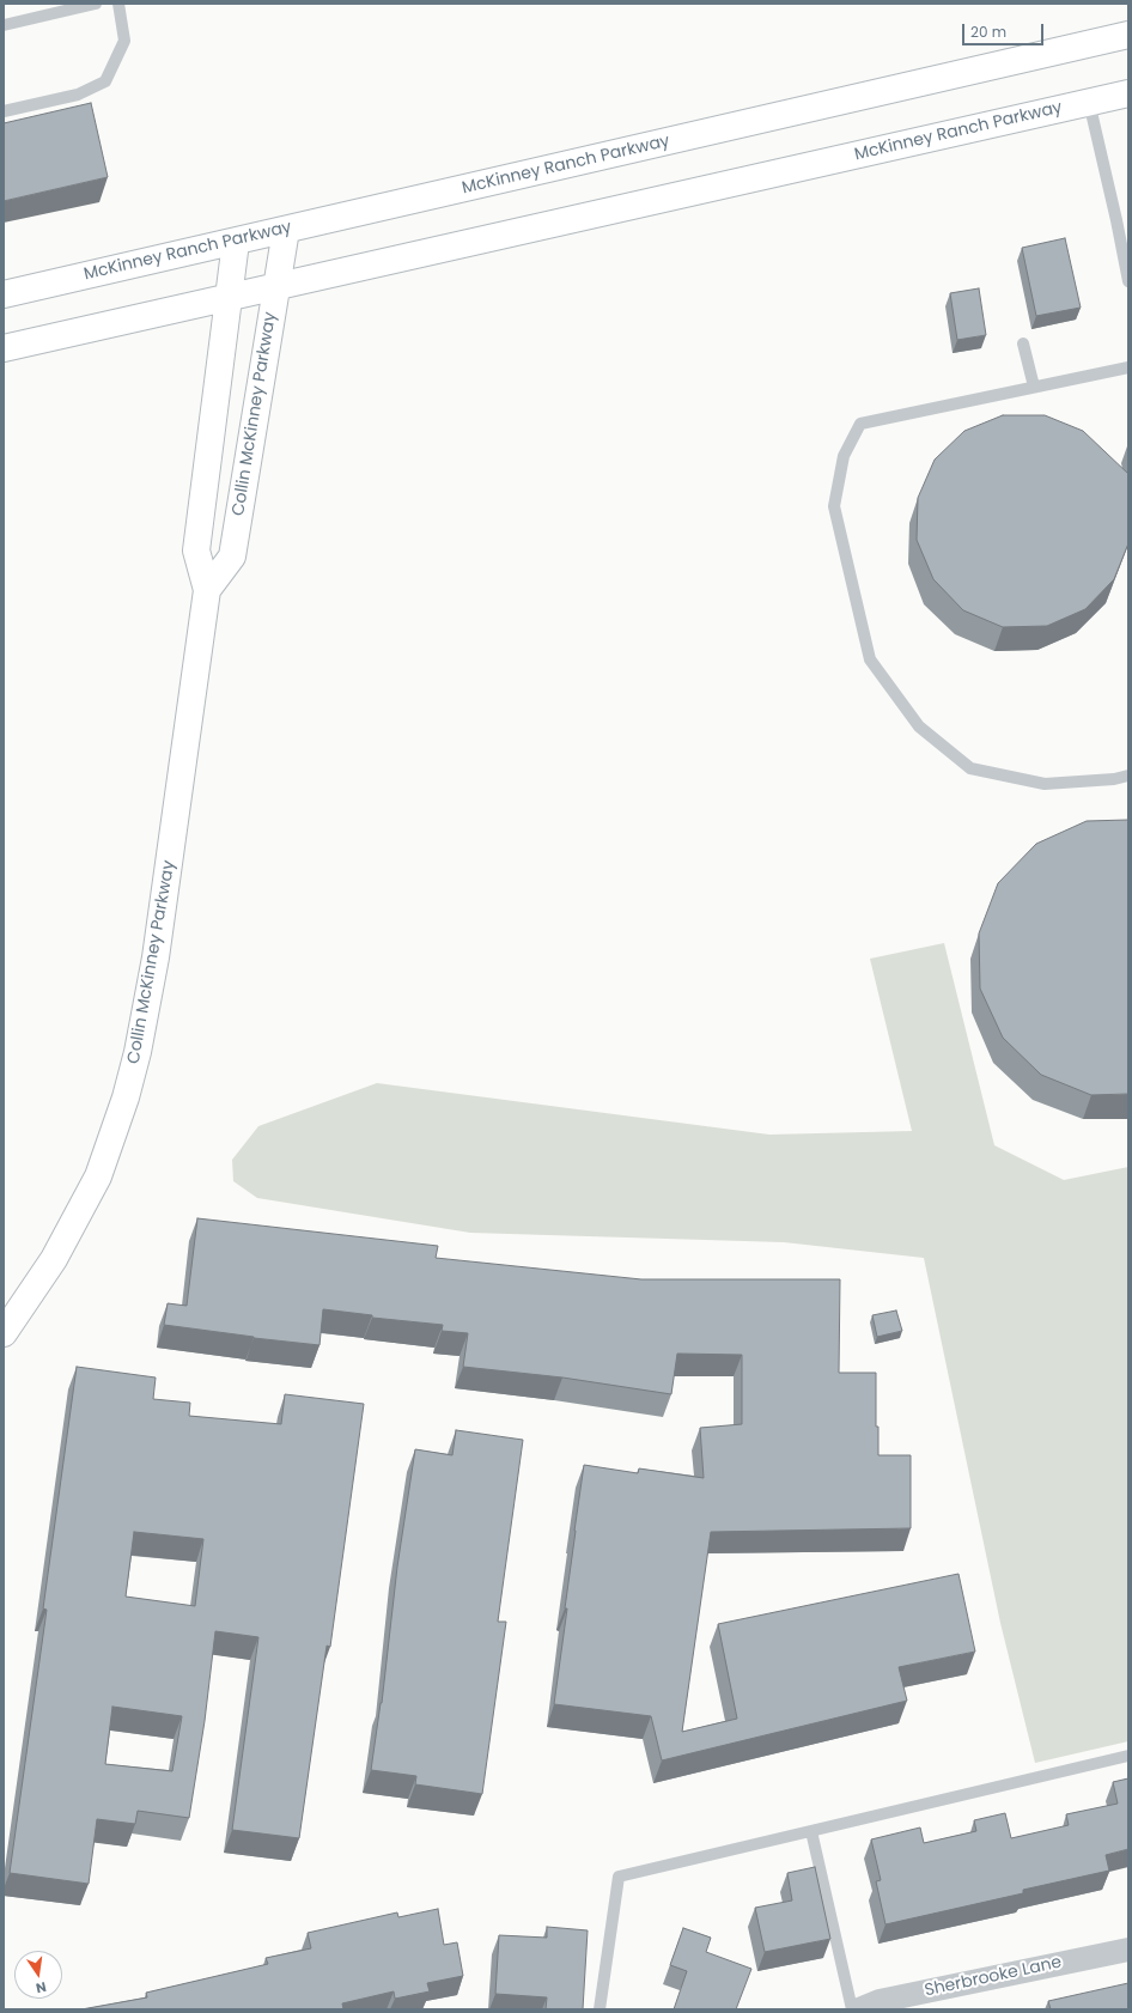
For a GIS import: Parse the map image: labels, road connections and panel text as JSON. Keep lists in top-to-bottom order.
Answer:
{
  "streets": {
    "main road": ["McKinney Ranch Parkway", "Collin McKinney Parkway"],
    "street": ["Sherbrooke Lane"]
  },
  "crossings": [
    ["McKinney Ranch Parkway", "Collin McKinney Parkway"]
  ],
  "scale_bar": "20 m",
  "north": "bottom"
}
